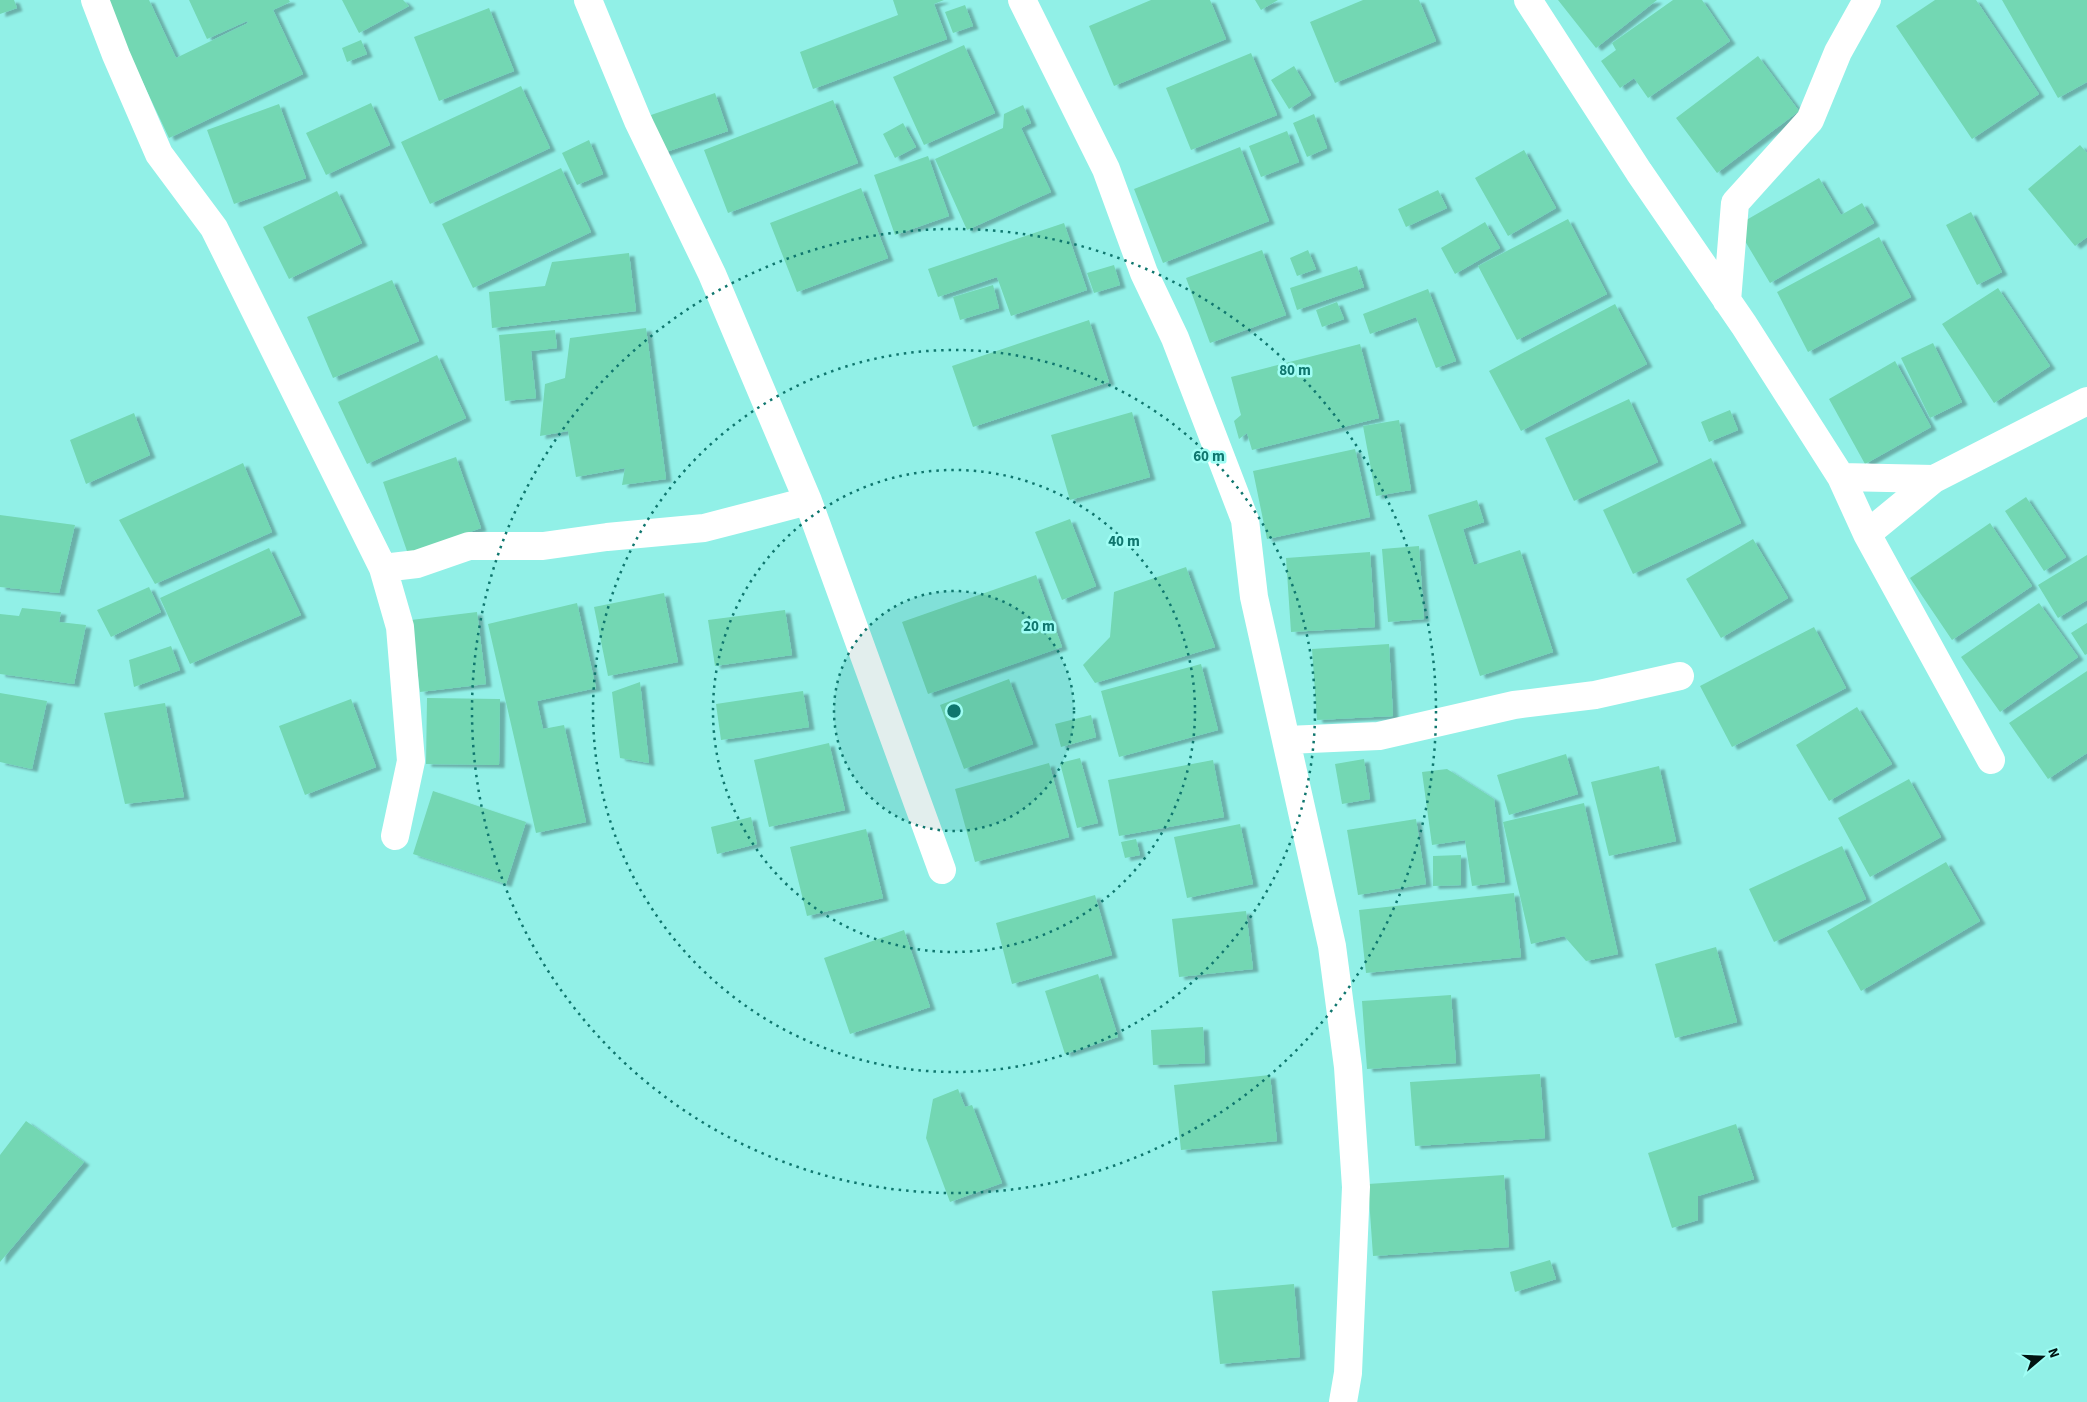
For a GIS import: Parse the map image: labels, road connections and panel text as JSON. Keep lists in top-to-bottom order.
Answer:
{
  "north": "right",
  "rings": [
    "80 m",
    "60 m",
    "40 m",
    "20 m"
  ]
}
